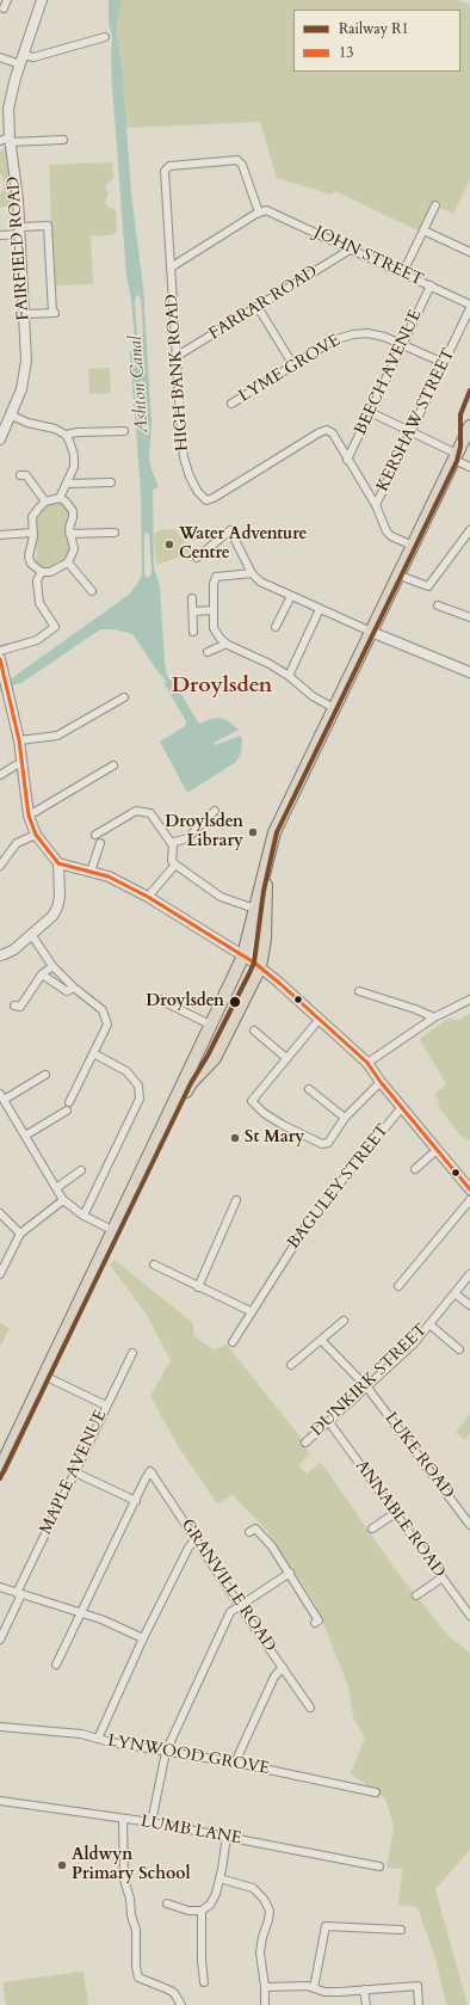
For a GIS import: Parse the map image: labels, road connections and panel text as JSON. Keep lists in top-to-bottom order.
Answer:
{
  "streets": {
    "street": [
      "FAIRFIELD ROAD",
      "JOHN STREET",
      "FARRAR ROAD",
      "LYME GROVE",
      "HIGH BANK ROAD",
      "BEECH AVENUE",
      "KERSHAW STREET",
      "BAGULEY STREET",
      "DUNKIRK STREET",
      "LUKE ROAD",
      "MAPLE AVENUE",
      "ANNABLE ROAD",
      "GRANVILLE ROAD",
      "LYNWOOD GROVE",
      "LUMB LANE"
    ]
  },
  "crossings": [
    ["JOHN STREET", "FARRAR ROAD"],
    ["JOHN STREET", "HIGH BANK ROAD"],
    ["JOHN STREET", "BEECH AVENUE"],
    ["FARRAR ROAD", "HIGH BANK ROAD"],
    ["LYME GROVE", "BEECH AVENUE"],
    ["LYME GROVE", "KERSHAW STREET"],
    ["HIGH BANK ROAD", "BEECH AVENUE"],
    ["DUNKIRK STREET", "LUKE ROAD"],
    ["DUNKIRK STREET", "ANNABLE ROAD"]
  ],
  "districts": ["Droylsden"],
  "water": ["Ashton Canal"],
  "places": [
    "Water Adventure Centre",
    "Droylsden Library",
    "Droylsden",
    "St Mary",
    "Aldwyn Primary School"
  ],
  "lines": ["rail line R1", "transit line 13"],
  "legend": ["Railway R1", "13"]
}
